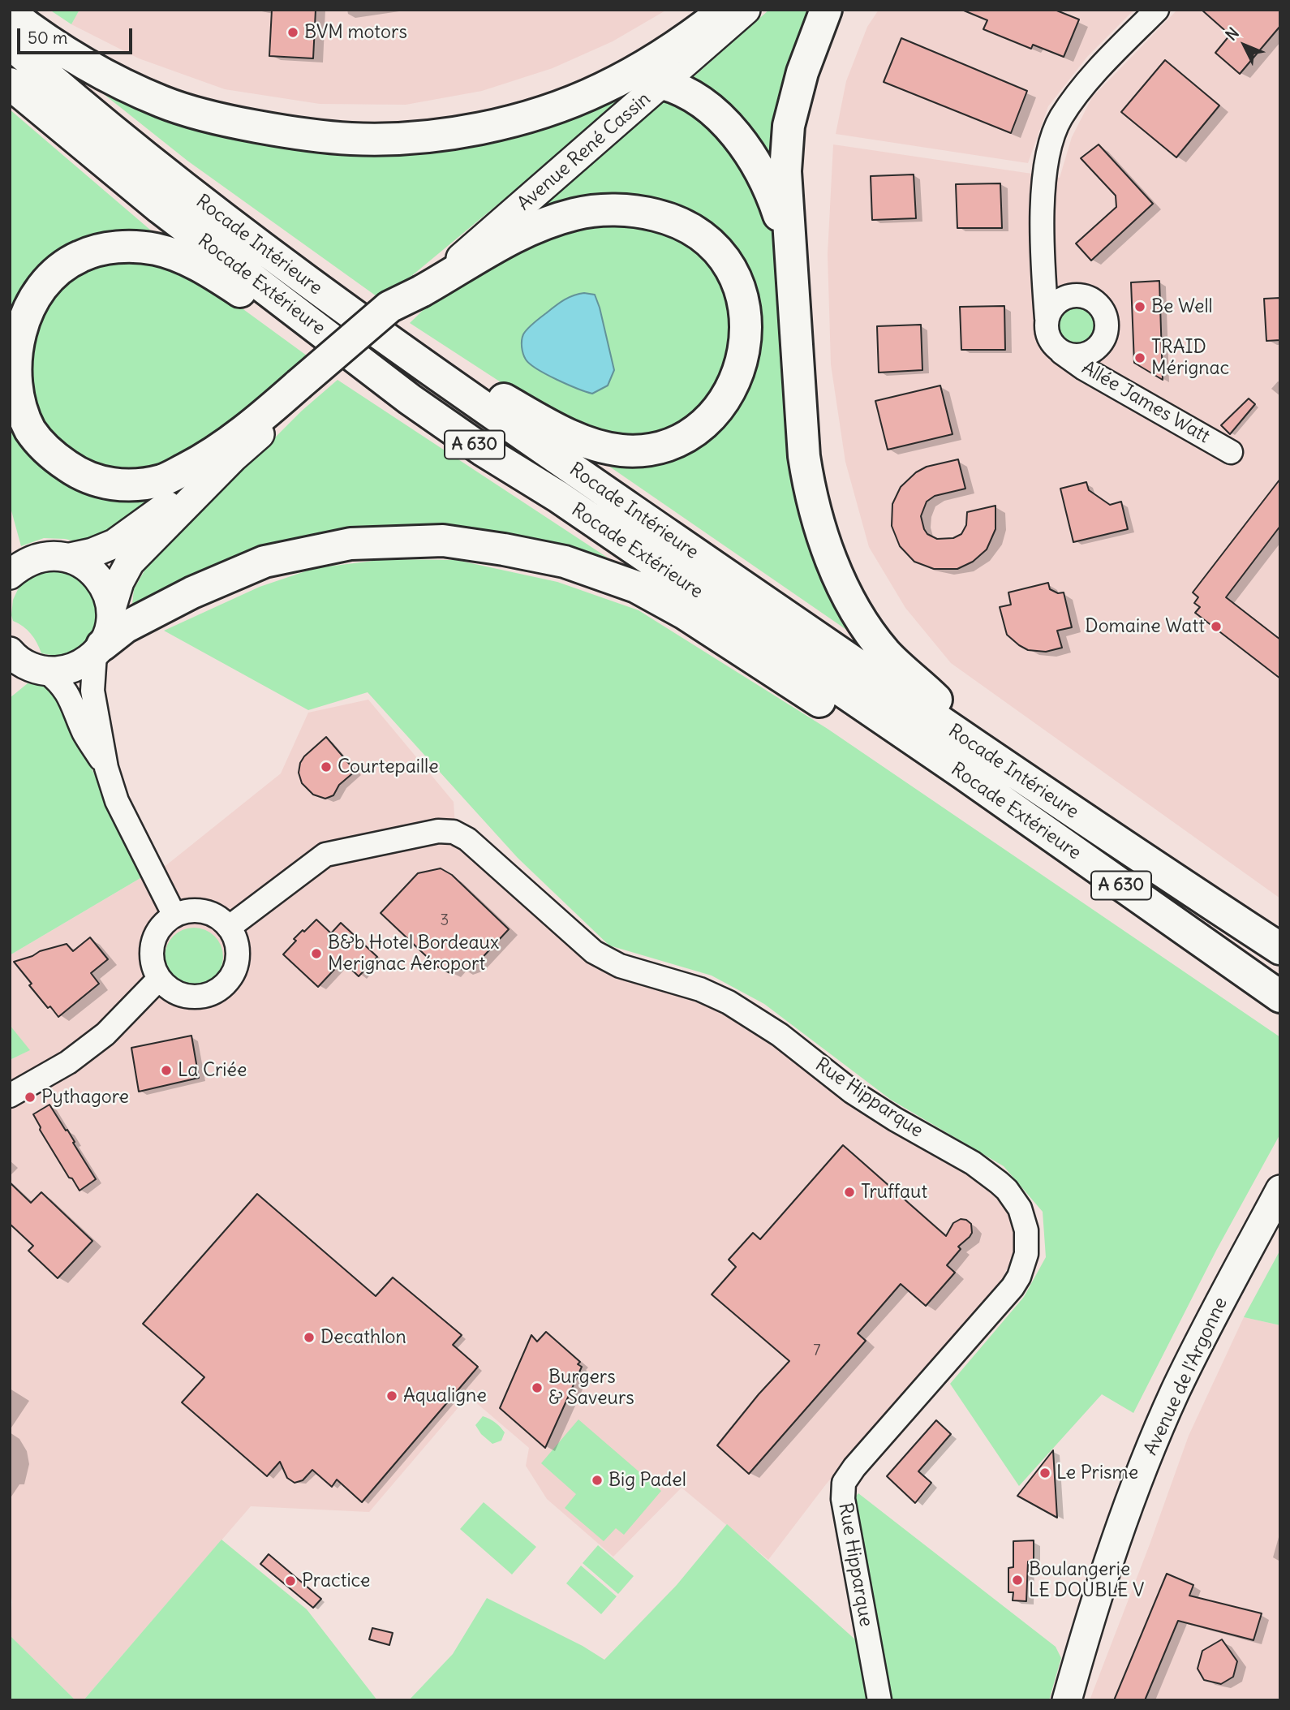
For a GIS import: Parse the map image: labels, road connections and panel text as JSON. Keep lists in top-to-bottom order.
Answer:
{
  "streets": {
    "highway": ["Rocade Intérieure", "Rocade Extérieure", "A 630"],
    "main road": ["Avenue René Cassin", "Avenue de l'Argonne"],
    "street": ["Allée James Watt", "Rue Hipparque"]
  },
  "places": [
    "BVM motors",
    "Be Well",
    "TRAID Mérignac",
    "Domaine Watt",
    "Courtepaille",
    "B&b Hotel Bordeaux Merignac Aéroport",
    "La Criée",
    "Pythagore",
    "Truffaut",
    "Decathlon",
    "Burgers & Saveurs",
    "Aqualigne",
    "Le Prisme",
    "Big Padel",
    "Boulangerie LE DOUBLE V",
    "Practice"
  ],
  "house_numbers": ["3", "7"],
  "scale_bar": "50 m",
  "north": "top left"
}
